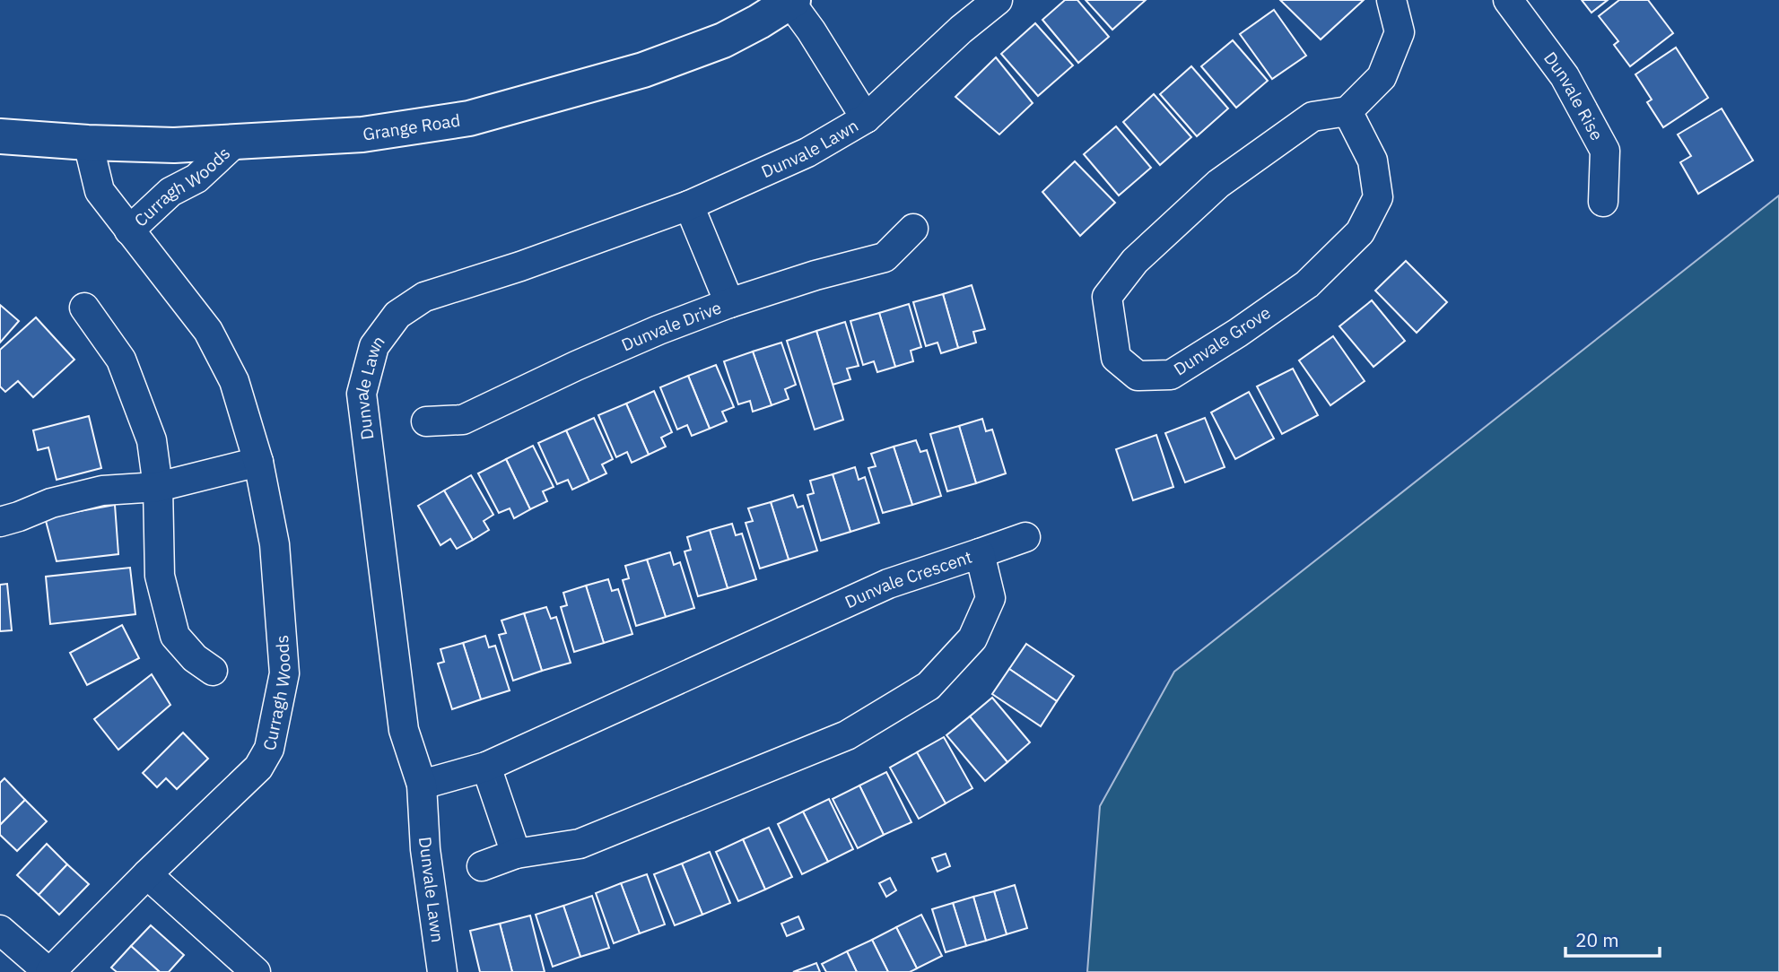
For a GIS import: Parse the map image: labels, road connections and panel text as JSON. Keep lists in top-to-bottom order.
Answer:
{
  "streets": {
    "main road": ["Grange Road"],
    "street": [
      "Dunvale Rise",
      "Dunvale Lawn",
      "Curragh Woods",
      "Dunvale Drive",
      "Dunvale Grove",
      "Dunvale Crescent"
    ]
  },
  "crossings": [
    ["Grange Road", "Dunvale Lawn"],
    ["Grange Road", "Curragh Woods"],
    ["Dunvale Lawn", "Dunvale Crescent"]
  ],
  "scale_bar": "20 m"
}
